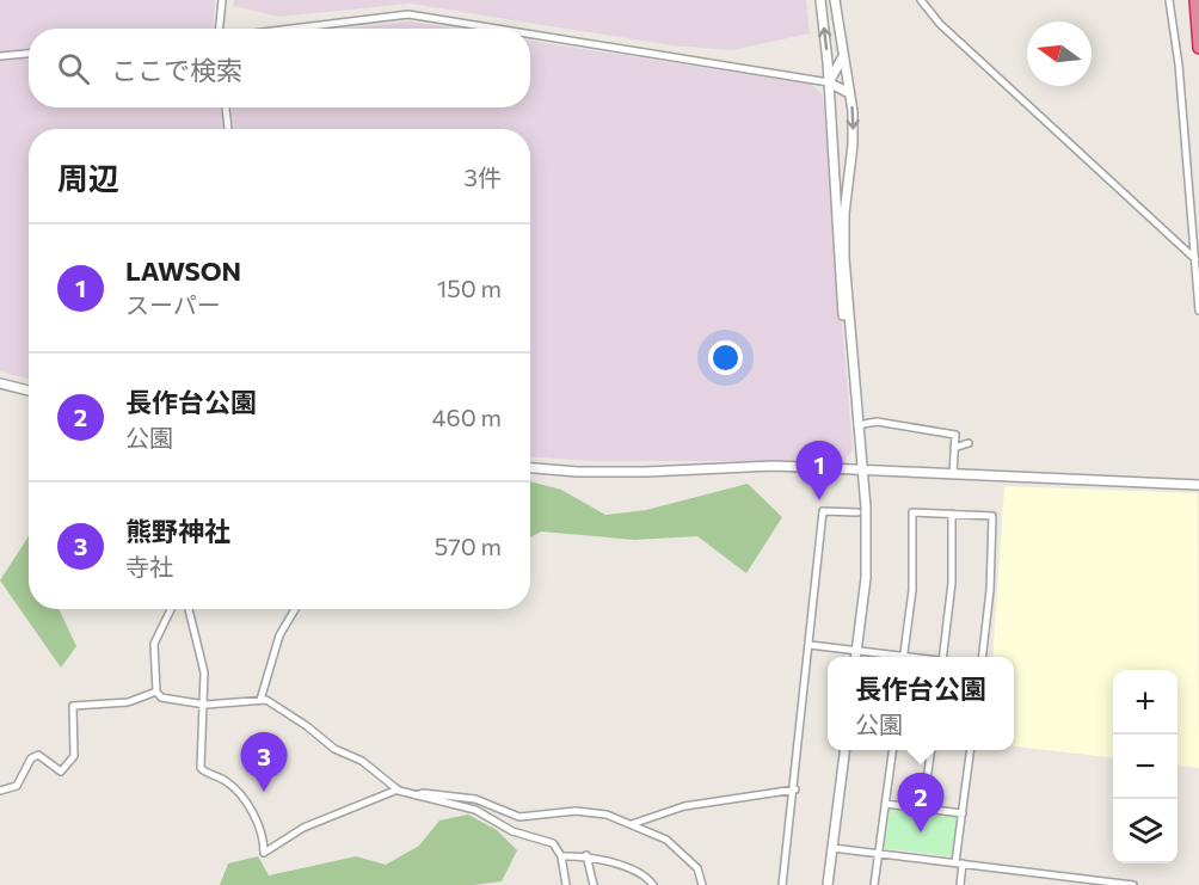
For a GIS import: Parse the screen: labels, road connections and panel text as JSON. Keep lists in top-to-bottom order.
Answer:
{
  "north": "left",
  "page": {
    "search": "ここで検索",
    "heading": ["周辺", "3件"],
    "list": [
      {
        "mark": "1",
        "name": "LAWSON",
        "note": "スーパー",
        "value": "150 m"
      },
      {
        "mark": "2",
        "name": "長作台公園",
        "note": "公園",
        "value": "460 m"
      },
      {
        "mark": "3",
        "name": "熊野神社",
        "note": "寺社",
        "value": "570 m"
      }
    ],
    "pins": ["1", "3", "2"],
    "popup": ["長作台公園", "公園"],
    "map_buttons": ["+", "−"]
  }
}
